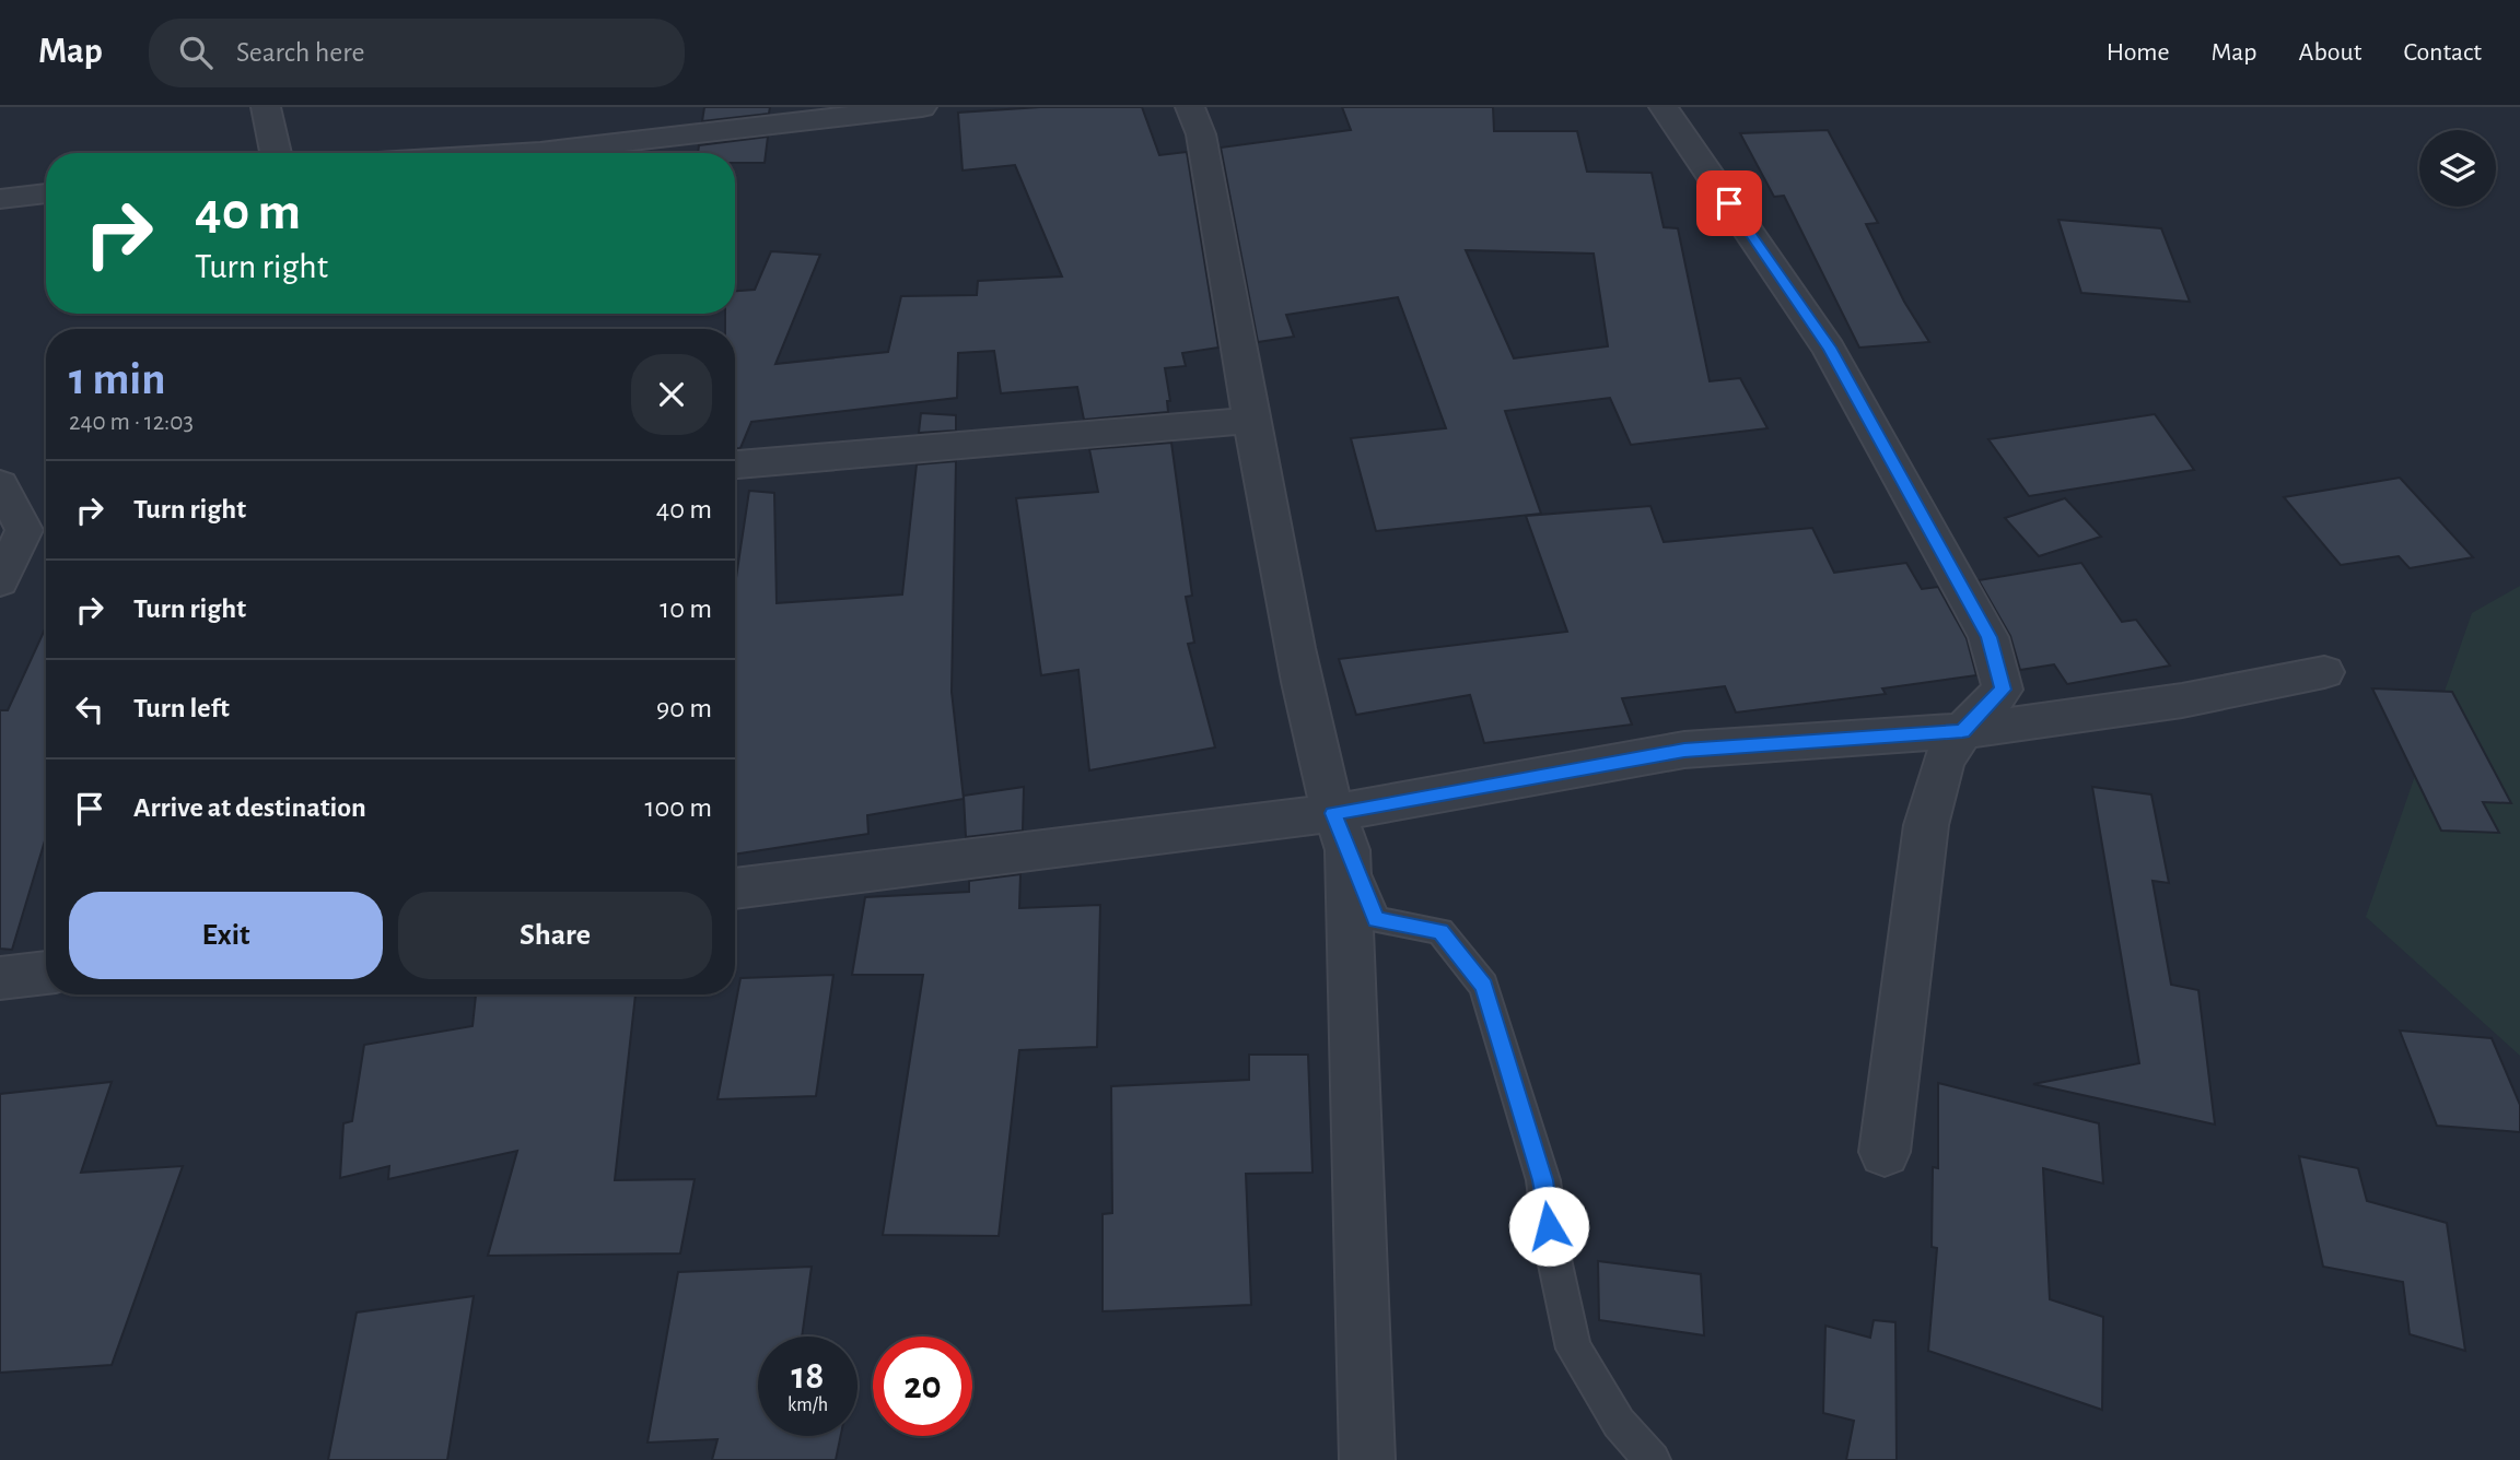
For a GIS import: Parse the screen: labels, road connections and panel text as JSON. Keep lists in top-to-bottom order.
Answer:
{
  "page": {
    "header": "Map",
    "search": "Search here",
    "nav": [
      "Home",
      "Map",
      "About",
      "Contact"
    ],
    "turn": ["40 m", "Turn right"],
    "heading": ["1 min", "240 m · 12:03"],
    "list": [
      {
        "name": "Turn right",
        "value": "40 m"
      },
      {
        "name": "Turn right",
        "value": "10 m"
      },
      {
        "name": "Turn left",
        "value": "90 m"
      },
      {
        "name": "Arrive at destination",
        "value": "100 m"
      }
    ],
    "buttons": ["Exit", "Share"],
    "speed": "18 km/h",
    "limit": "20"
  }
}
